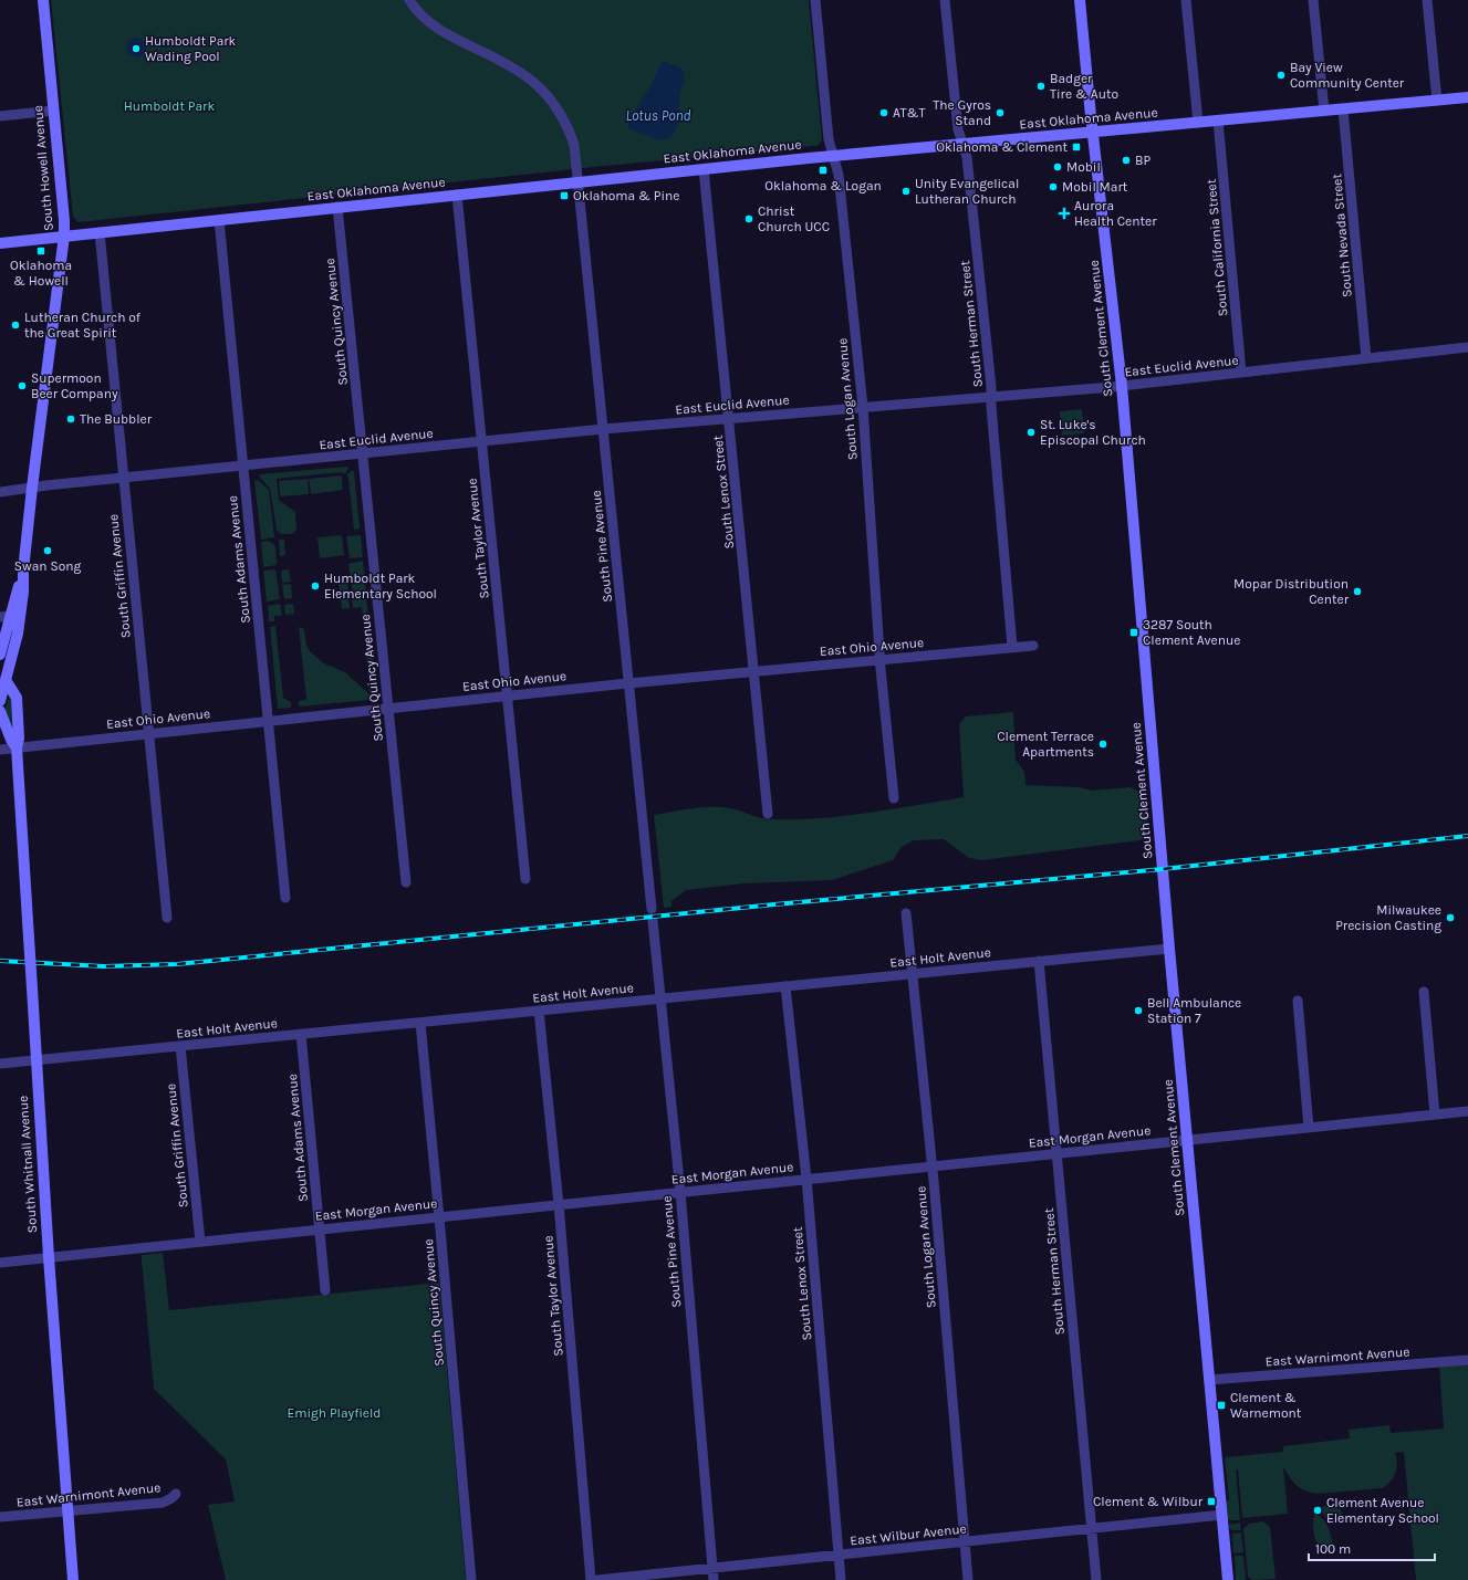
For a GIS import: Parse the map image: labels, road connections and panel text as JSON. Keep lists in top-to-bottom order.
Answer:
{
  "streets": {
    "street": [
      "East Oklahoma Avenue",
      "South Howell Avenue",
      "South Nevada Street",
      "South California Street",
      "South Quincy Avenue",
      "South Herman Street",
      "South Clement Avenue",
      "East Euclid Avenue",
      "South Logan Avenue",
      "South Lenox Street",
      "South Taylor Avenue",
      "South Pine Avenue",
      "South Adams Avenue",
      "South Griffin Avenue",
      "East Ohio Avenue",
      "East Holt Avenue",
      "East Morgan Avenue",
      "South Whitnall Avenue",
      "East Warnimont Avenue",
      "East Wilbur Avenue"
    ]
  },
  "crossings": [
    ["East Oklahoma Avenue", "South Howell Avenue"],
    ["East Oklahoma Avenue", "South Nevada Street"],
    ["East Oklahoma Avenue", "South California Street"],
    ["East Oklahoma Avenue", "South Quincy Avenue"],
    ["East Oklahoma Avenue", "South Herman Street"],
    ["East Oklahoma Avenue", "South Clement Avenue"],
    ["East Oklahoma Avenue", "South Logan Avenue"],
    ["East Oklahoma Avenue", "South Lenox Street"],
    ["East Oklahoma Avenue", "South Taylor Avenue"],
    ["East Oklahoma Avenue", "South Pine Avenue"],
    ["East Oklahoma Avenue", "South Adams Avenue"],
    ["East Oklahoma Avenue", "South Griffin Avenue"],
    ["South Howell Avenue", "East Euclid Avenue"],
    ["South Howell Avenue", "South Whitnall Avenue"],
    ["South Nevada Street", "East Euclid Avenue"],
    ["South California Street", "East Euclid Avenue"],
    ["South Quincy Avenue", "East Euclid Avenue"],
    ["South Quincy Avenue", "East Ohio Avenue"],
    ["South Quincy Avenue", "East Holt Avenue"],
    ["South Quincy Avenue", "East Morgan Avenue"],
    ["South Herman Street", "East Euclid Avenue"],
    ["South Herman Street", "East Ohio Avenue"],
    ["South Herman Street", "East Holt Avenue"],
    ["South Herman Street", "East Morgan Avenue"],
    ["South Herman Street", "East Wilbur Avenue"],
    ["South Clement Avenue", "East Euclid Avenue"],
    ["South Clement Avenue", "East Holt Avenue"],
    ["South Clement Avenue", "East Morgan Avenue"],
    ["South Clement Avenue", "East Warnimont Avenue"],
    ["South Clement Avenue", "East Wilbur Avenue"],
    ["East Euclid Avenue", "South Logan Avenue"],
    ["East Euclid Avenue", "South Lenox Street"],
    ["East Euclid Avenue", "South Taylor Avenue"],
    ["East Euclid Avenue", "South Pine Avenue"],
    ["East Euclid Avenue", "South Adams Avenue"],
    ["East Euclid Avenue", "South Griffin Avenue"],
    ["South Logan Avenue", "East Ohio Avenue"],
    ["South Logan Avenue", "East Holt Avenue"],
    ["South Logan Avenue", "East Morgan Avenue"],
    ["South Logan Avenue", "East Wilbur Avenue"],
    ["South Lenox Street", "East Ohio Avenue"],
    ["South Lenox Street", "East Holt Avenue"],
    ["South Lenox Street", "East Morgan Avenue"],
    ["South Lenox Street", "East Wilbur Avenue"],
    ["South Taylor Avenue", "East Ohio Avenue"],
    ["South Taylor Avenue", "East Holt Avenue"],
    ["South Taylor Avenue", "East Morgan Avenue"],
    ["South Pine Avenue", "East Ohio Avenue"],
    ["South Pine Avenue", "East Holt Avenue"],
    ["South Pine Avenue", "East Morgan Avenue"],
    ["South Pine Avenue", "East Wilbur Avenue"],
    ["South Adams Avenue", "East Ohio Avenue"],
    ["South Adams Avenue", "East Holt Avenue"],
    ["South Adams Avenue", "East Morgan Avenue"],
    ["South Griffin Avenue", "East Ohio Avenue"],
    ["South Griffin Avenue", "East Holt Avenue"],
    ["South Griffin Avenue", "East Morgan Avenue"],
    ["East Ohio Avenue", "South Whitnall Avenue"],
    ["East Holt Avenue", "South Whitnall Avenue"],
    ["East Morgan Avenue", "South Whitnall Avenue"],
    ["South Whitnall Avenue", "East Warnimont Avenue"]
  ],
  "water": ["Lotus Pond"],
  "parks": ["Humboldt Park", "Emigh Playfield"],
  "places": {
    "other": [
      "Humboldt Park Wading Pool",
      "Bay View Community Center",
      "Badger Tire & Auto",
      "AT&T",
      "The Gyros Stand",
      "BP",
      "Mobil",
      "Mobil Mart",
      "Unity Evangelical Lutheran Church",
      "Christ Church UCC",
      "Lutheran Church of the Great Spirit",
      "Supermoon Beer Company",
      "The Bubbler",
      "St. Luke's Episcopal Church",
      "Swan Song",
      "Humboldt Park Elementary School",
      "Mopar Distribution Center",
      "Clement Terrace Apartments",
      "Milwaukee Precision Casting",
      "Bell Ambulance Station 7",
      "Clement Avenue Elementary School"
    ],
    "transit": [
      "Oklahoma & Clement",
      "Oklahoma & Logan",
      "Oklahoma & Pine",
      "Oklahoma & Howell",
      "3287 South Clement Avenue",
      "Clement & Warnemont",
      "Clement & Wilbur"
    ],
    "health": ["Aurora Health Center"]
  },
  "scale_bar": "100 m"
}
